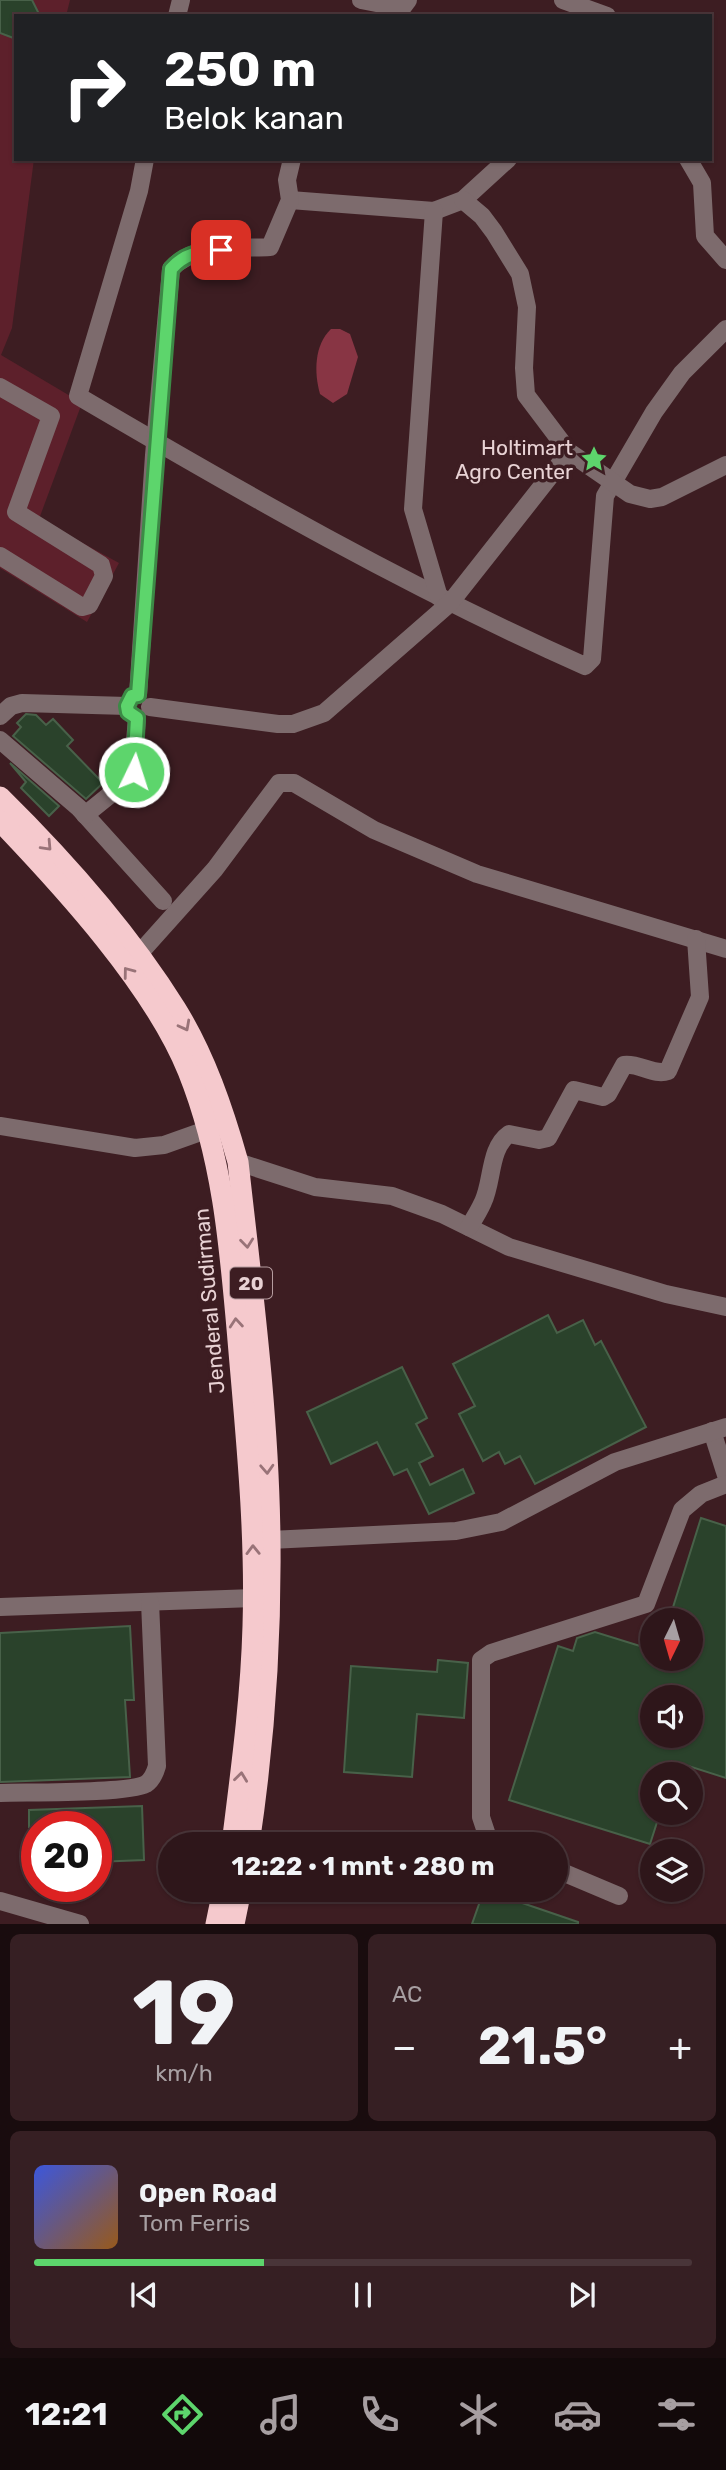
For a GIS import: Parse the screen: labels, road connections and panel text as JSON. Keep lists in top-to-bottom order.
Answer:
{
  "streets": {
    "highway": ["20", "Jenderal Sudirman"]
  },
  "places": {
    "place": ["Holtimart Agro Center"]
  },
  "north": "bottom",
  "page": {
    "turn": ["250 m", "Belok kanan"],
    "limit": "20",
    "trip": "12:22 · 1 mnt · 280 m",
    "tile": [
      ["19", "km/h"],
      "AC"
    ],
    "heat": ["−", "21.5°", "+"],
    "song": ["Open Road", "Tom Ferris"],
    "tabs": "12:21"
  }
}
